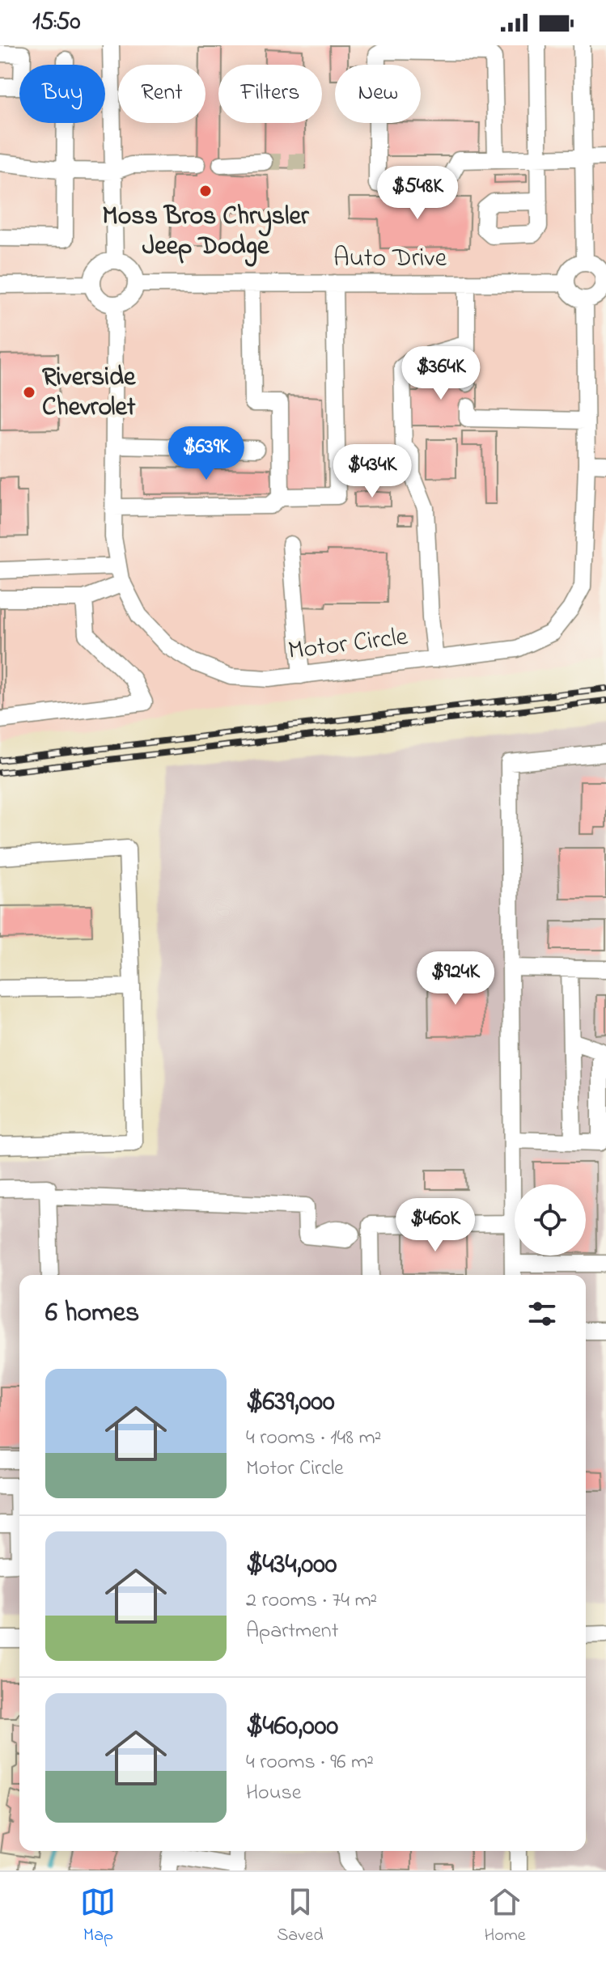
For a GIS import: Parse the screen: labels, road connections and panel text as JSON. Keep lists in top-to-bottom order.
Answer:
{
  "streets": {
    "street": ["Auto Drive", "Motor Circle"]
  },
  "crossings": [
    ["Auto Drive", "Motor Circle"]
  ],
  "places": ["Moss Bros Chrysler Jeep Dodge", "Riverside Chevrolet"],
  "page": {
    "status": "15:50",
    "chip": [
      "Buy",
      "Rent",
      "Filters",
      "New"
    ],
    "price": [
      "$548K",
      "$364K",
      "$639K",
      "$434K",
      "$924K",
      "$460K"
    ],
    "heading": "6 homes",
    "list": [
      {
        "name": "$639,000",
        "note": "4 rooms · 148 m² · Motor Circle"
      },
      {
        "name": "$434,000",
        "note": "2 rooms · 74 m² · Apartment"
      },
      {
        "name": "$460,000",
        "note": "4 rooms · 96 m² · House"
      }
    ],
    "tabs": ["Map", "Saved", "Home"]
  }
}
